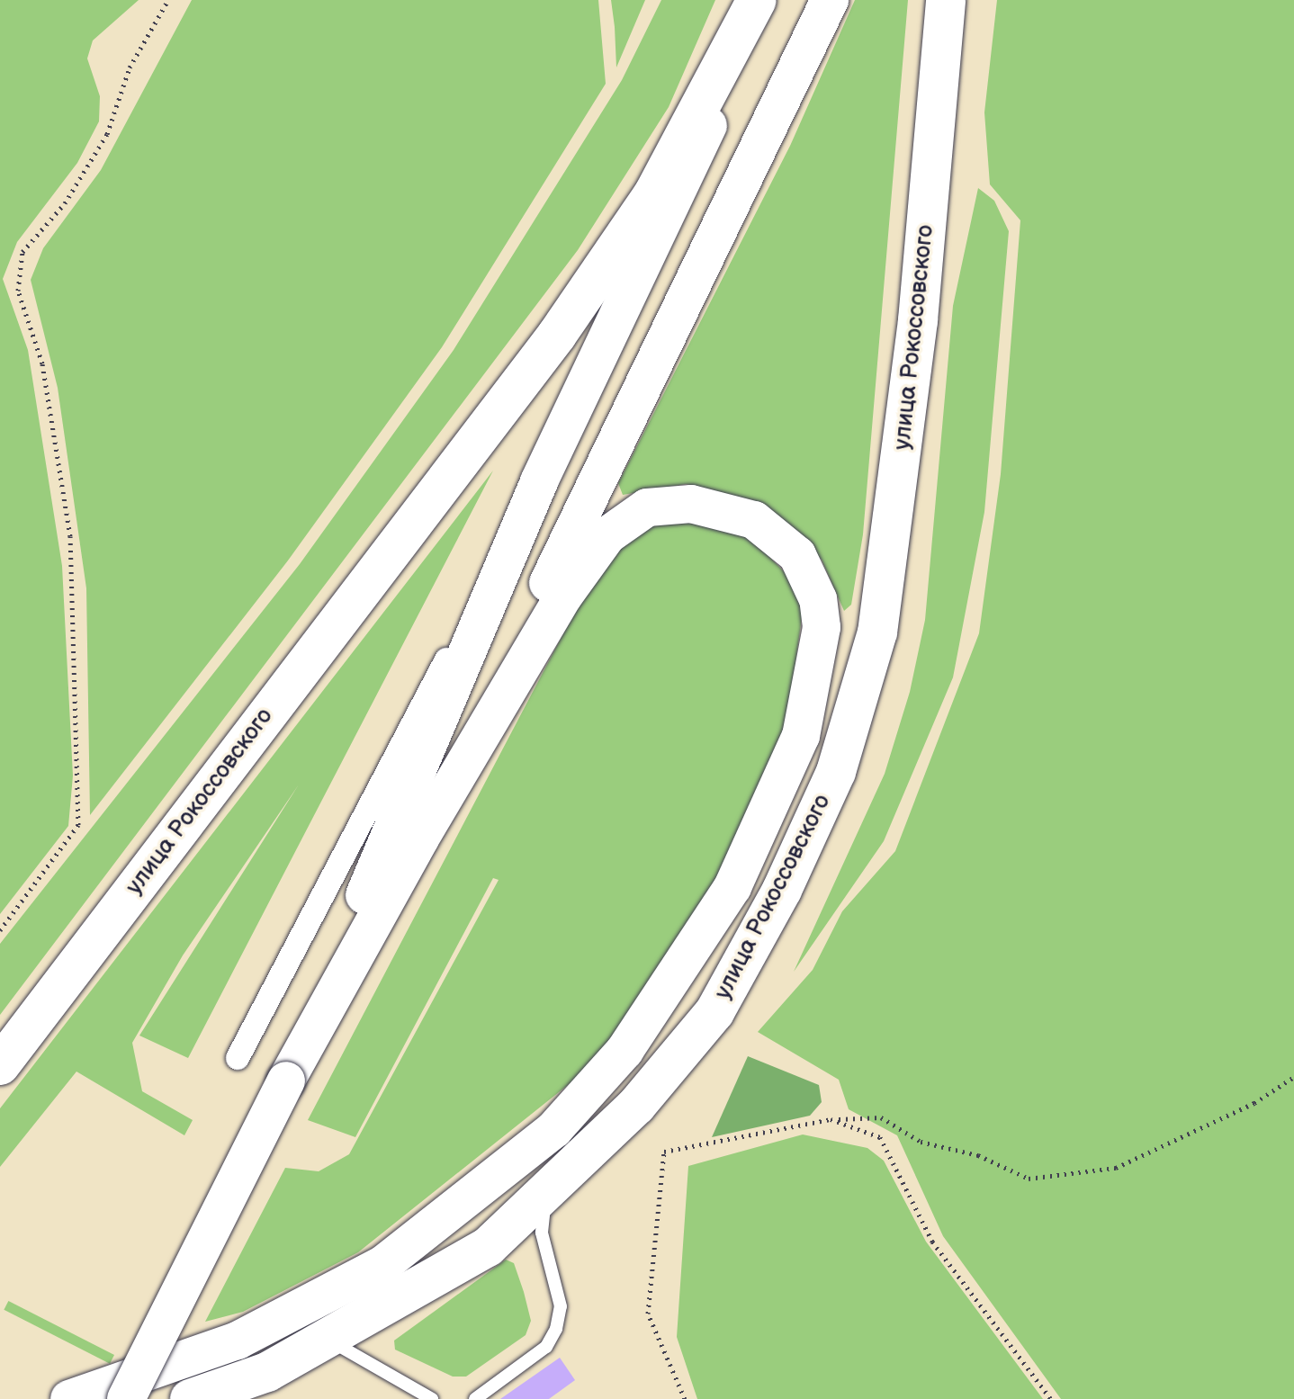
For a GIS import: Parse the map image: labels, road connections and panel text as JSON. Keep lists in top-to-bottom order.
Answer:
{
  "streets": {
    "highway": ["улица Рокоссовского"]
  }
}
